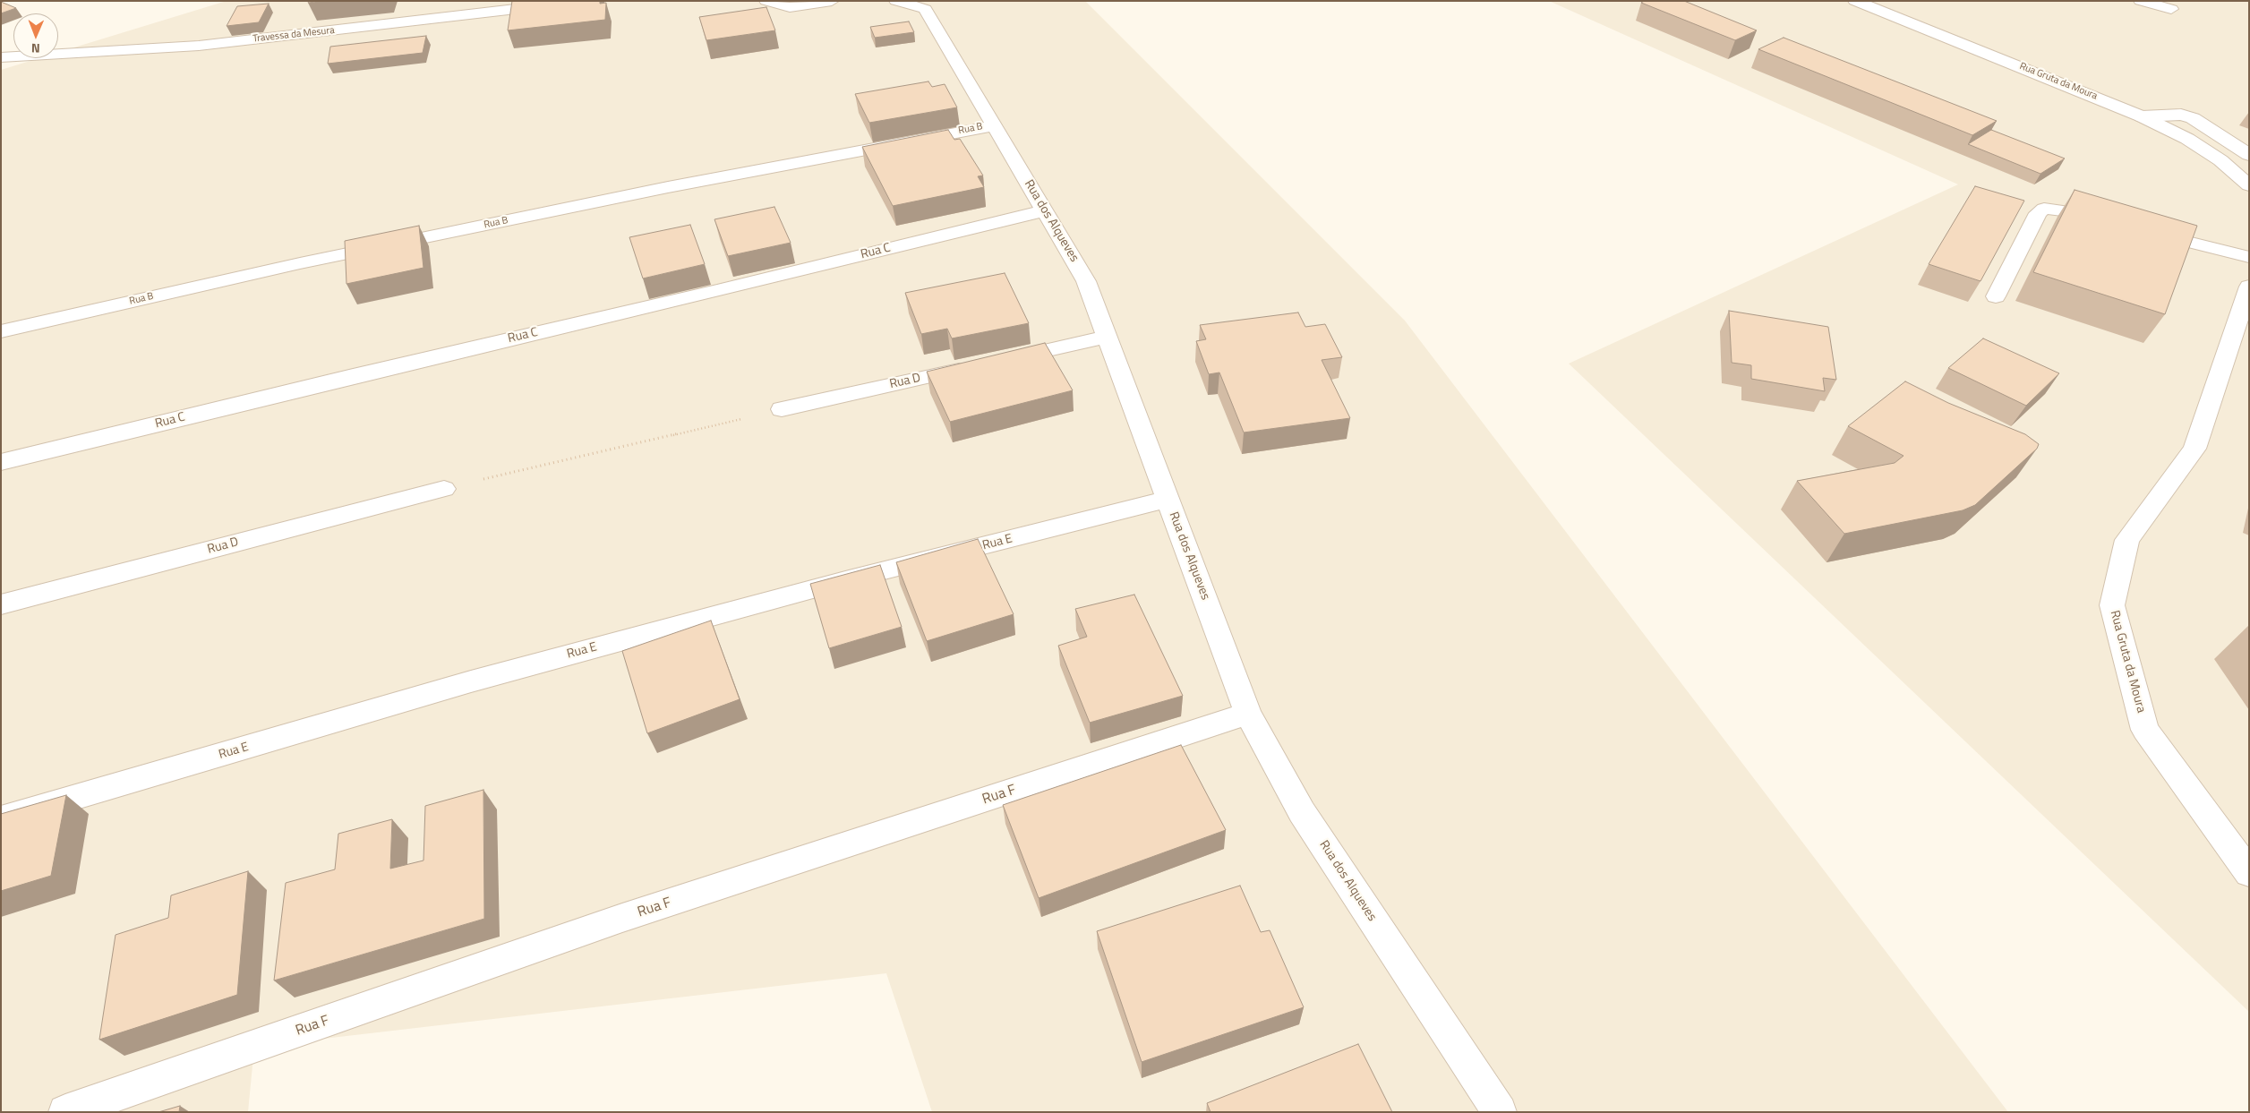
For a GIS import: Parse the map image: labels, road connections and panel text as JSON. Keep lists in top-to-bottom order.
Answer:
{
  "streets": {
    "street": [
      "Travessa da Mesura",
      "Rua Gruta da Moura",
      "Rua B",
      "Rua dos Alqueves",
      "Rua C",
      "Rua D",
      "Rua E",
      "Rua F"
    ]
  },
  "crossings": [
    ["Rua B", "Rua dos Alqueves"],
    ["Rua dos Alqueves", "Rua C"],
    ["Rua dos Alqueves", "Rua D"],
    ["Rua dos Alqueves", "Rua E"],
    ["Rua dos Alqueves", "Rua F"]
  ],
  "north": "bottom"
}
